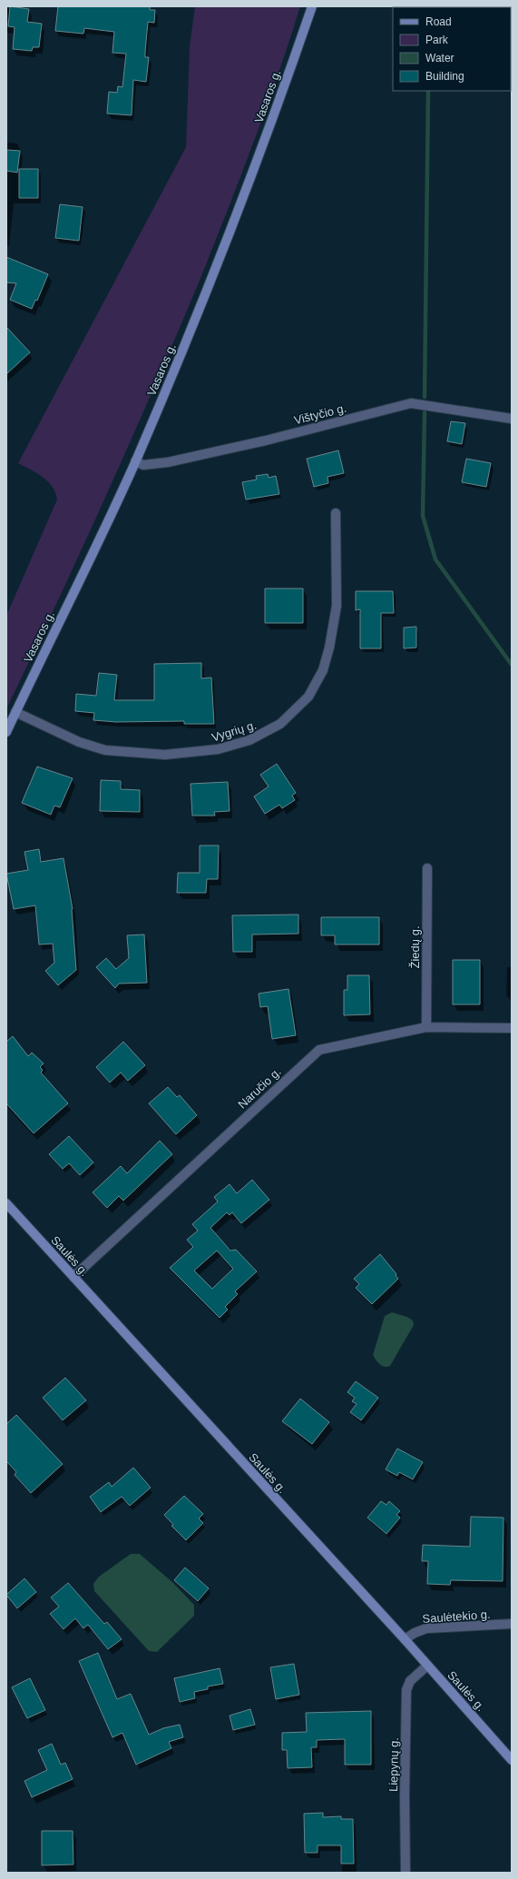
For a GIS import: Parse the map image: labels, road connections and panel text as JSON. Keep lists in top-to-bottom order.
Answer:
{
  "streets": {
    "main road": ["Vasaros g.", "Saulės g."],
    "street": [
      "Vištyčio g.",
      "Vygrių g.",
      "Žiedų g.",
      "Naručio g.",
      "Saulėtekio g.",
      "Liepynų g."
    ]
  },
  "crossings": [
    ["Vasaros g.", "Vištyčio g."],
    ["Vasaros g.", "Vygrių g."],
    ["Žiedų g.", "Naručio g."],
    ["Naručio g.", "Saulės g."],
    ["Saulės g.", "Saulėtekio g."],
    ["Saulės g.", "Liepynų g."]
  ],
  "legend": [
    "Road",
    "Park",
    "Water",
    "Building"
  ]
}
